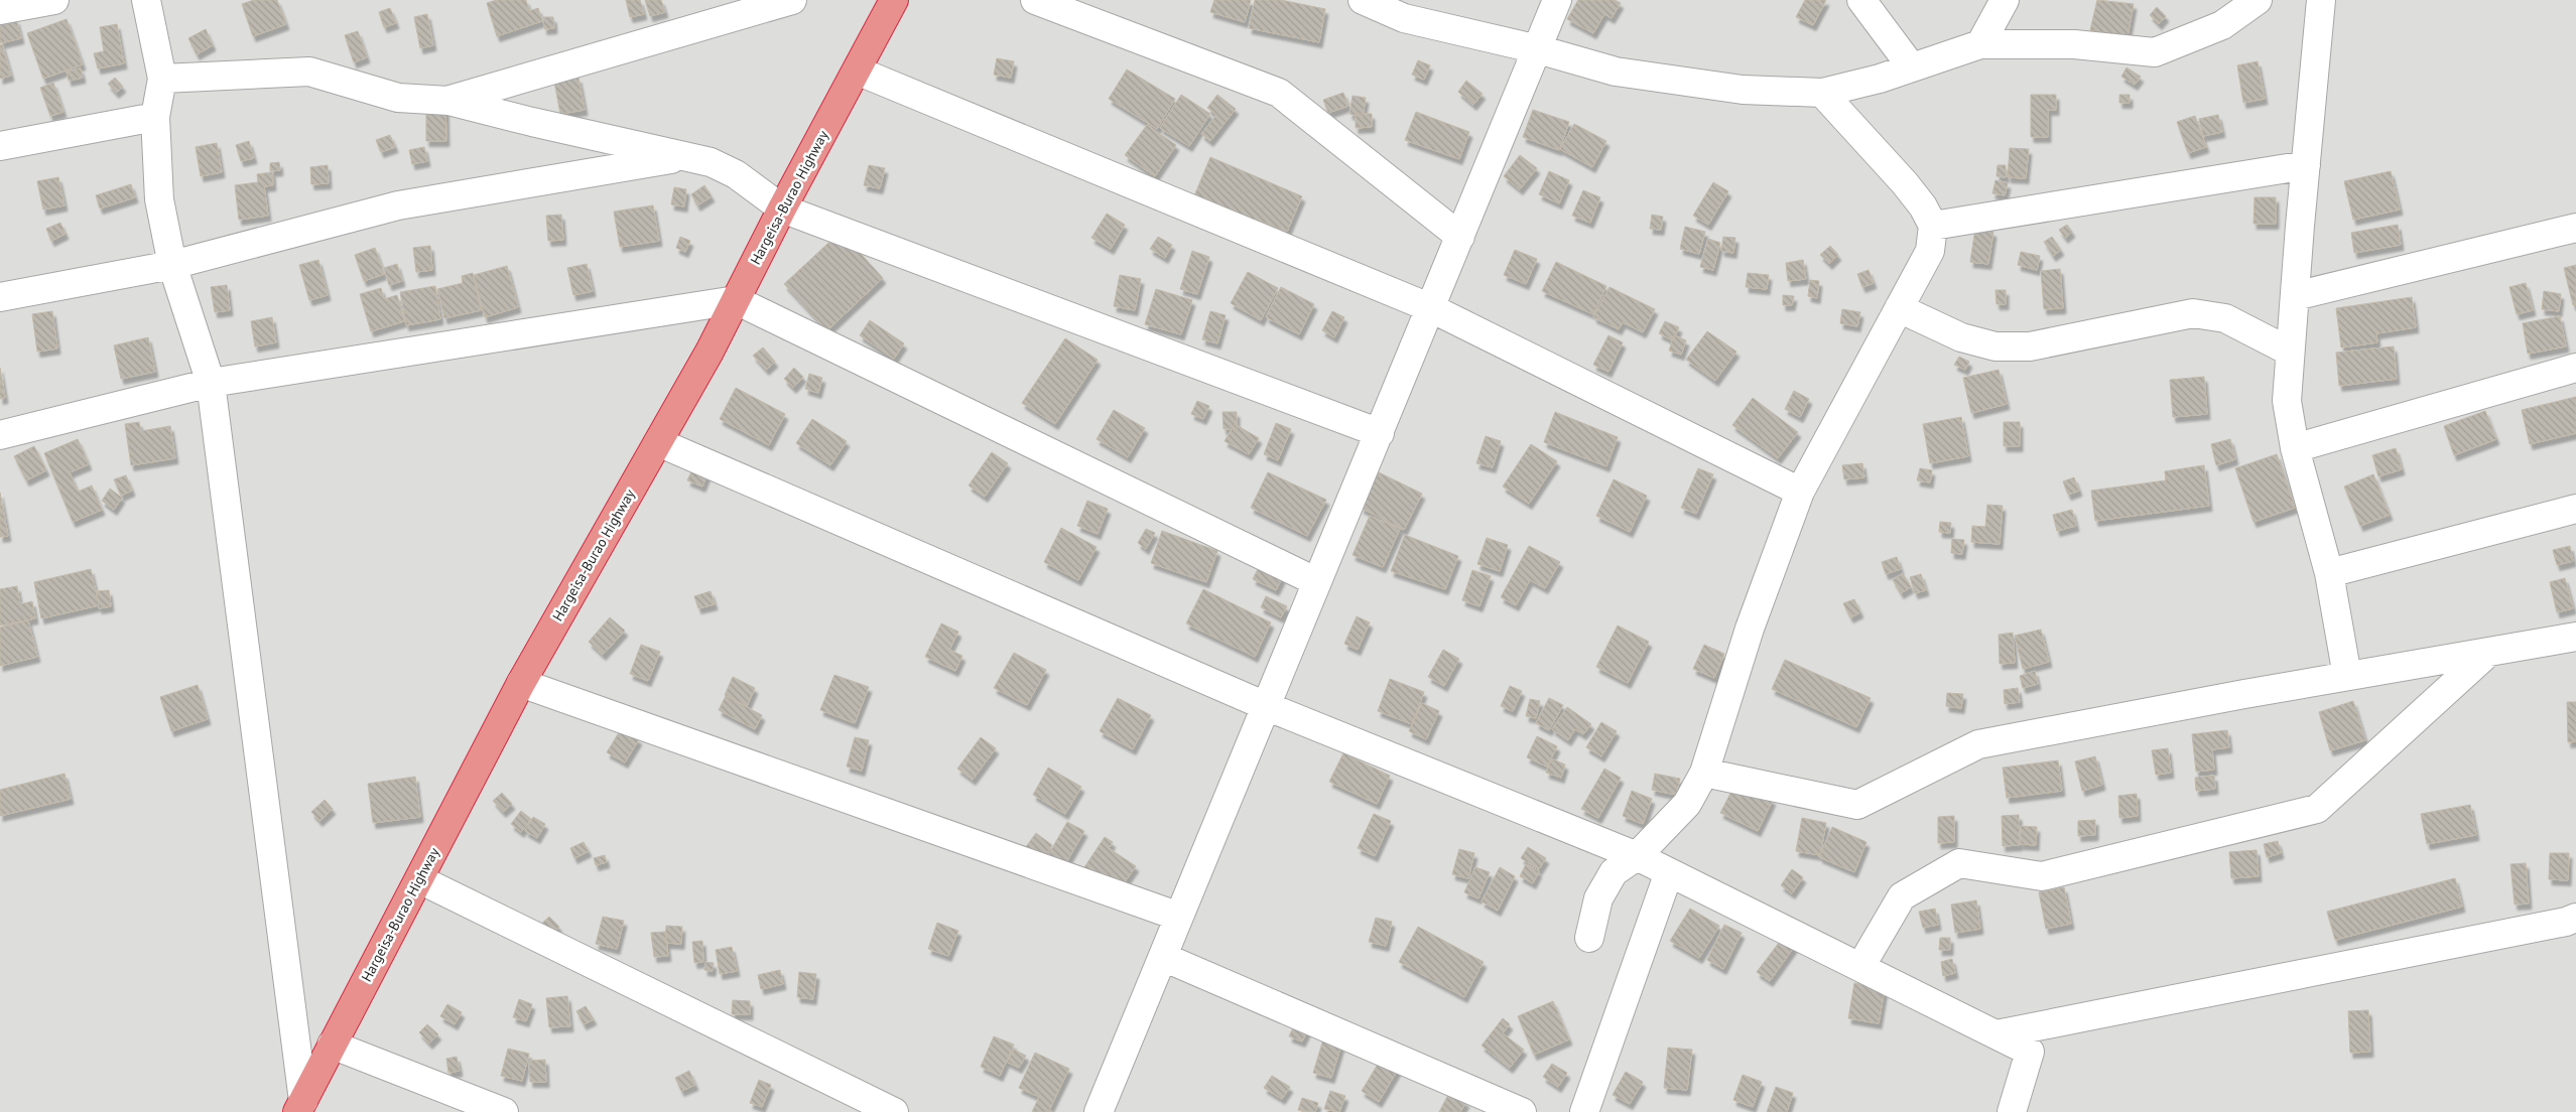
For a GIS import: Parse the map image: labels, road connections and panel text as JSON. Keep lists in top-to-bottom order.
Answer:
{
  "streets": {
    "highway": ["Hargeisa-Burao Highway"]
  }
}
